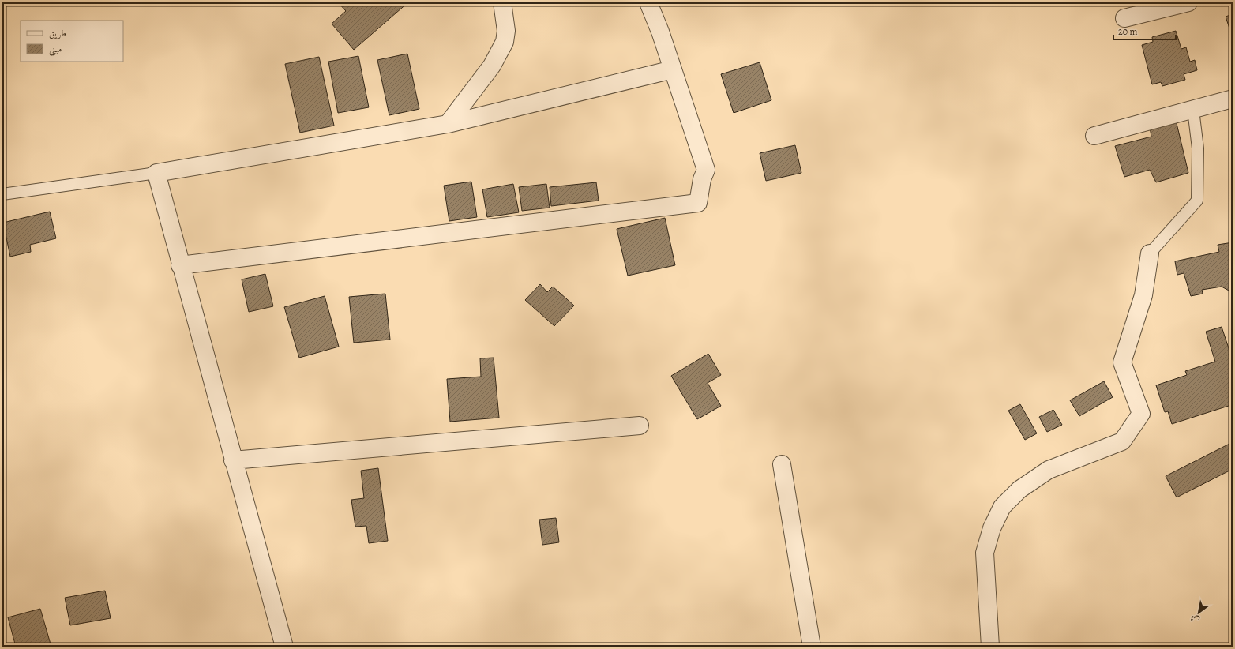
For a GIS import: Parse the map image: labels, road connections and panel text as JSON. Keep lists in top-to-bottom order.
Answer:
{
  "legend": ["طريق", "مبنى"],
  "scale_bar": "20 m",
  "north": "bottom left"
}
